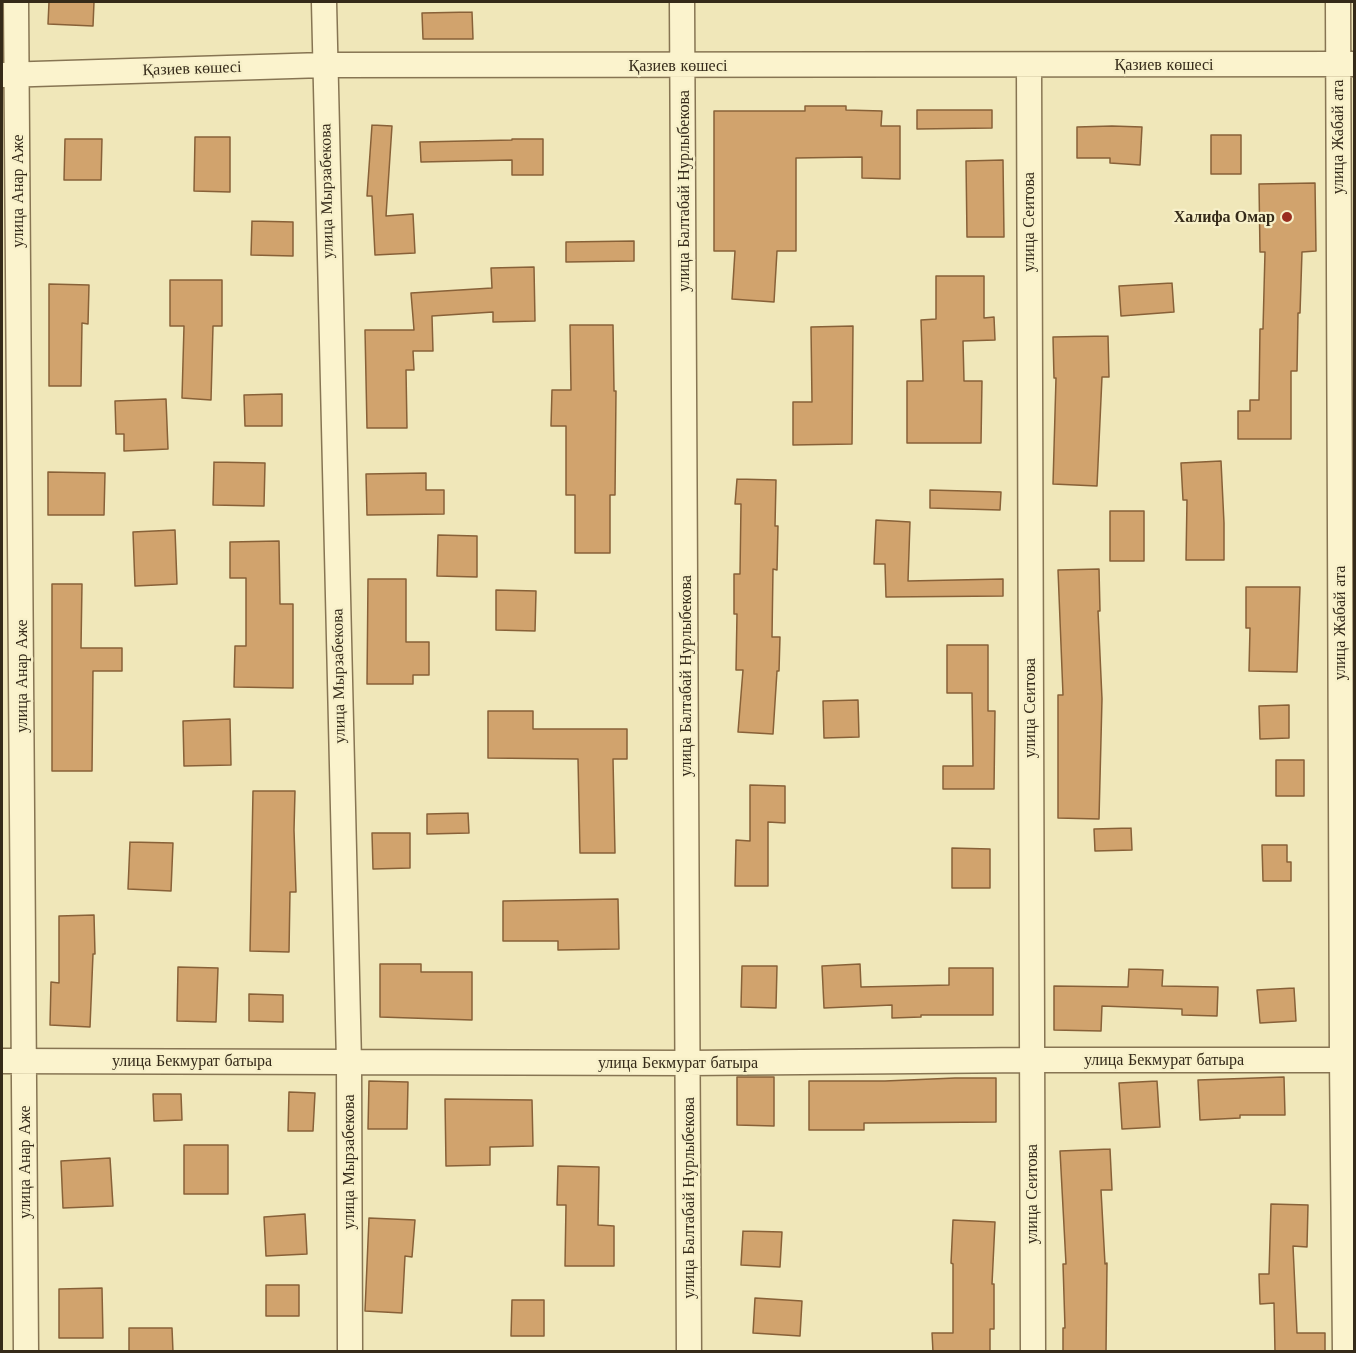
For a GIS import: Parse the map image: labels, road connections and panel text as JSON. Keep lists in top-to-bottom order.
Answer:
{
  "streets": {
    "street": [
      "Қазиев көшесі",
      "улица Жабай ата",
      "улица Анар Аже",
      "улица Мырзабекова",
      "улица Балтабай Нурлыбекова",
      "улица Сеитова",
      "улица Бекмурат батыра"
    ]
  },
  "crossings": [
    ["Қазиев көшесі", "улица Жабай ата"],
    ["Қазиев көшесі", "улица Анар Аже"],
    ["Қазиев көшесі", "улица Мырзабекова"],
    ["Қазиев көшесі", "улица Балтабай Нурлыбекова"],
    ["Қазиев көшесі", "улица Сеитова"],
    ["улица Жабай ата", "улица Бекмурат батыра"],
    ["улица Анар Аже", "улица Бекмурат батыра"],
    ["улица Мырзабекова", "улица Бекмурат батыра"],
    ["улица Балтабай Нурлыбекова", "улица Бекмурат батыра"],
    ["улица Сеитова", "улица Бекмурат батыра"]
  ],
  "places": ["Халифа Омар"]
}
